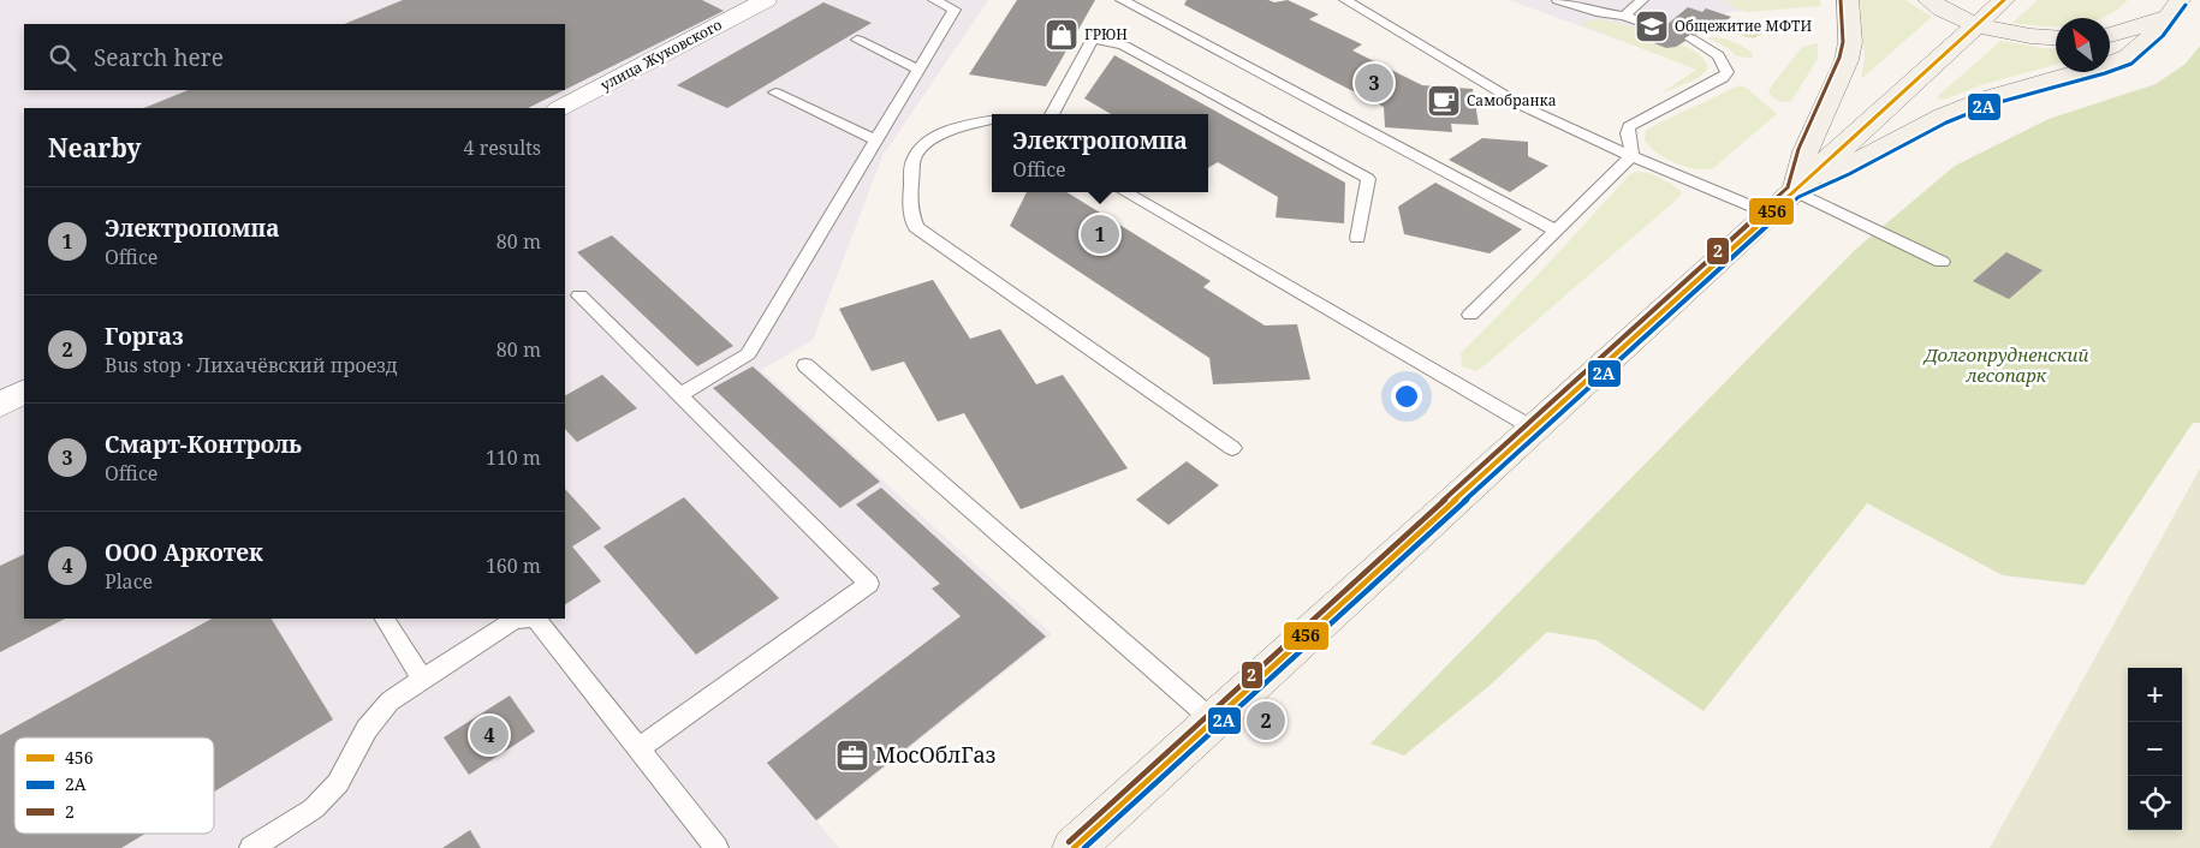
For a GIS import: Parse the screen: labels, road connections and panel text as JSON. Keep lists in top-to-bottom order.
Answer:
{
  "streets": {
    "street": ["улица Жуковского"]
  },
  "parks": ["Долгопрудненский лесопарк"],
  "places": {
    "school or university": ["Общежитие МФТИ"],
    "shop": ["ГРЮН"],
    "cafe": ["Самобранка"],
    "office": ["МосОблГаз"]
  },
  "lines": ["transit line 456", "transit line 2", "transit line 2А"],
  "legend": ["456", "2А", "2"],
  "north": "top left",
  "page": {
    "search": "Search here",
    "pins": [
      "3",
      "1",
      "2",
      "4"
    ],
    "heading": ["Nearby", "4 results"],
    "popup": ["Электропомпа", "Office"],
    "list": [
      {
        "mark": "1",
        "name": "Электропомпа",
        "note": "Office",
        "value": "80 m"
      },
      {
        "mark": "2",
        "name": "Горгаз",
        "note": "Bus stop · Лихачёвский проезд",
        "value": "80 m"
      },
      {
        "mark": "3",
        "name": "Смарт-Контроль",
        "note": "Office",
        "value": "110 m"
      },
      {
        "mark": "4",
        "name": "ООО Аркотек",
        "note": "Place",
        "value": "160 m"
      }
    ],
    "map_buttons": ["+", "−"]
  }
}
